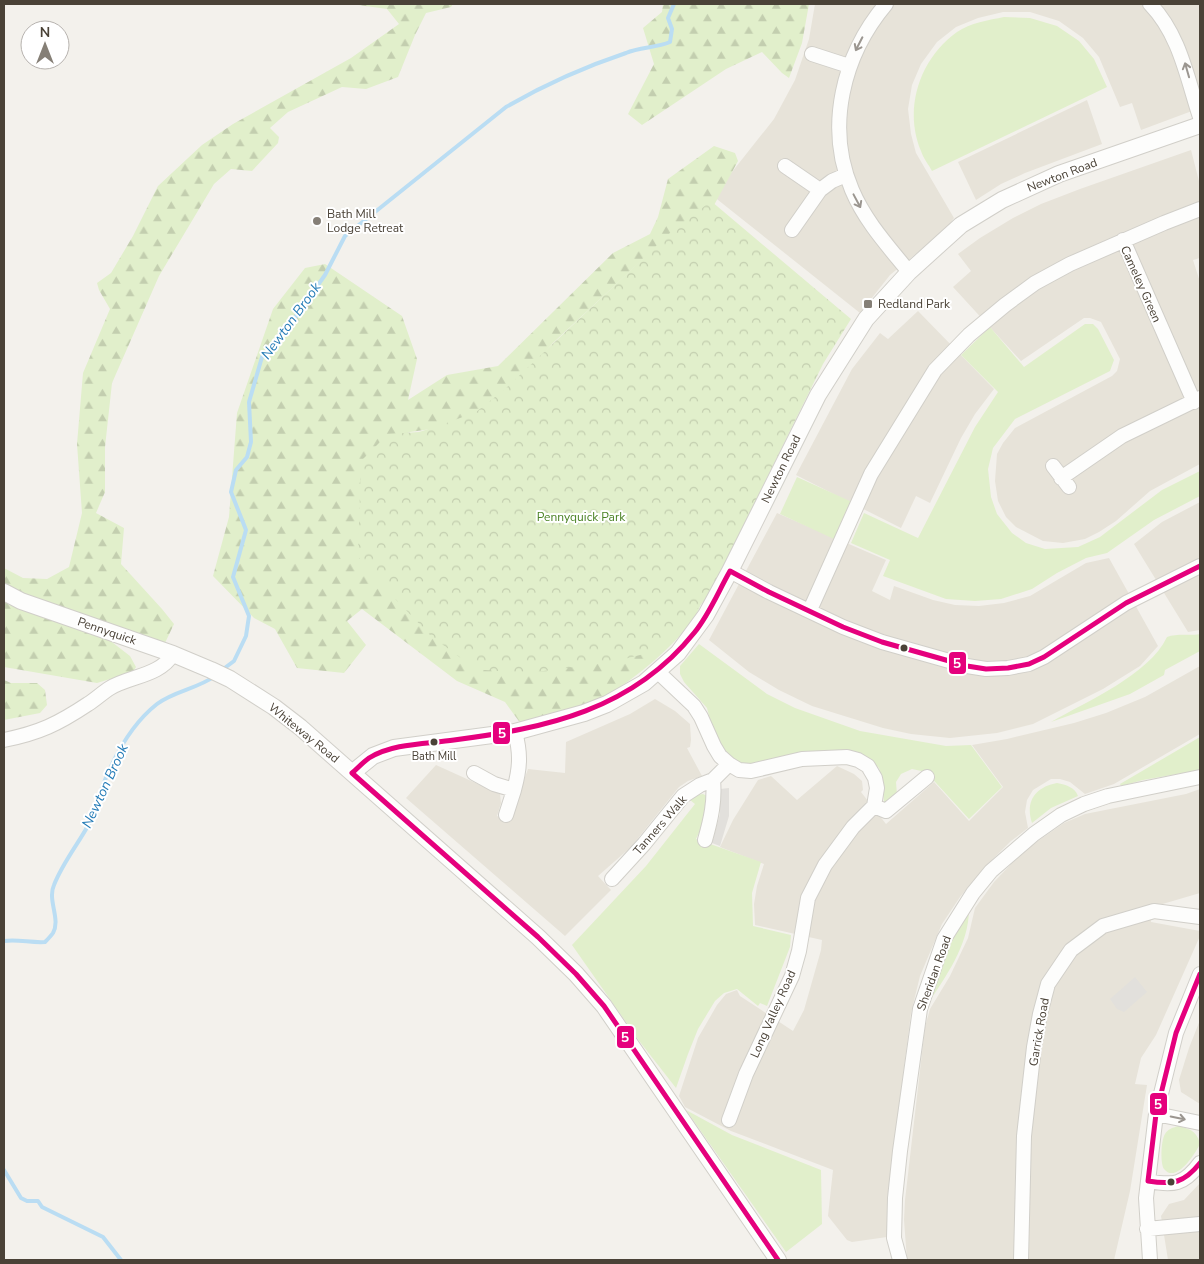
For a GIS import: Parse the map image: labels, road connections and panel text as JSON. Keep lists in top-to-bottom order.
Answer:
{
  "streets": {
    "street": [
      "Newton Road",
      "Cameley Green",
      "Pennyquick",
      "Whiteway Road",
      "Tanners Walk",
      "Sheridan Road",
      "Long Valley Road",
      "Garrick Road"
    ]
  },
  "crossings": [
    ["Newton Road", "Whiteway Road"],
    ["Pennyquick", "Whiteway Road"]
  ],
  "water": ["Newton Brook"],
  "parks": ["Pennyquick Park"],
  "places": {
    "other": ["Bath Mill Lodge Retreat", "Bath Mill"],
    "transit": ["Redland Park"]
  },
  "lines": ["transit line 5"],
  "north": "top"
}
